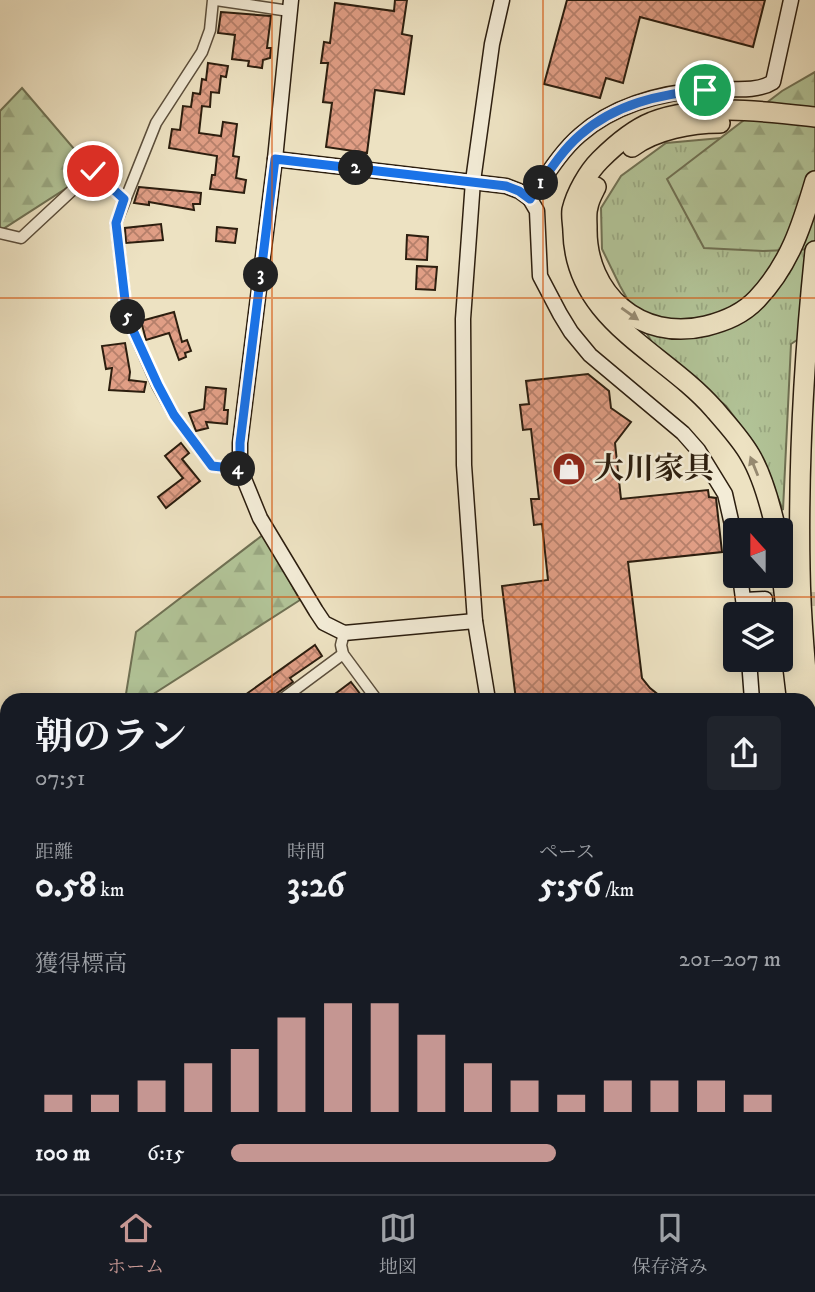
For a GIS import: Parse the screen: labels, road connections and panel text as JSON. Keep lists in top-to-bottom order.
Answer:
{
  "places": {
    "shop": ["大川家具"]
  },
  "north": "top",
  "page": {
    "pins": [
      "2",
      "1",
      "3",
      "5",
      "4"
    ],
    "heading": ["朝のラン", "07:51"],
    "stats": [
      ["距離", "0.58 km"],
      ["時間", "3:26"],
      ["ペース", "5:56 /km"]
    ],
    "chart": ["獲得標高", "201–207 m"],
    "list": [
      {
        "name": "100 m",
        "note": "6:15"
      }
    ],
    "tabs": ["ホーム", "地図", "保存済み"]
  }
}
